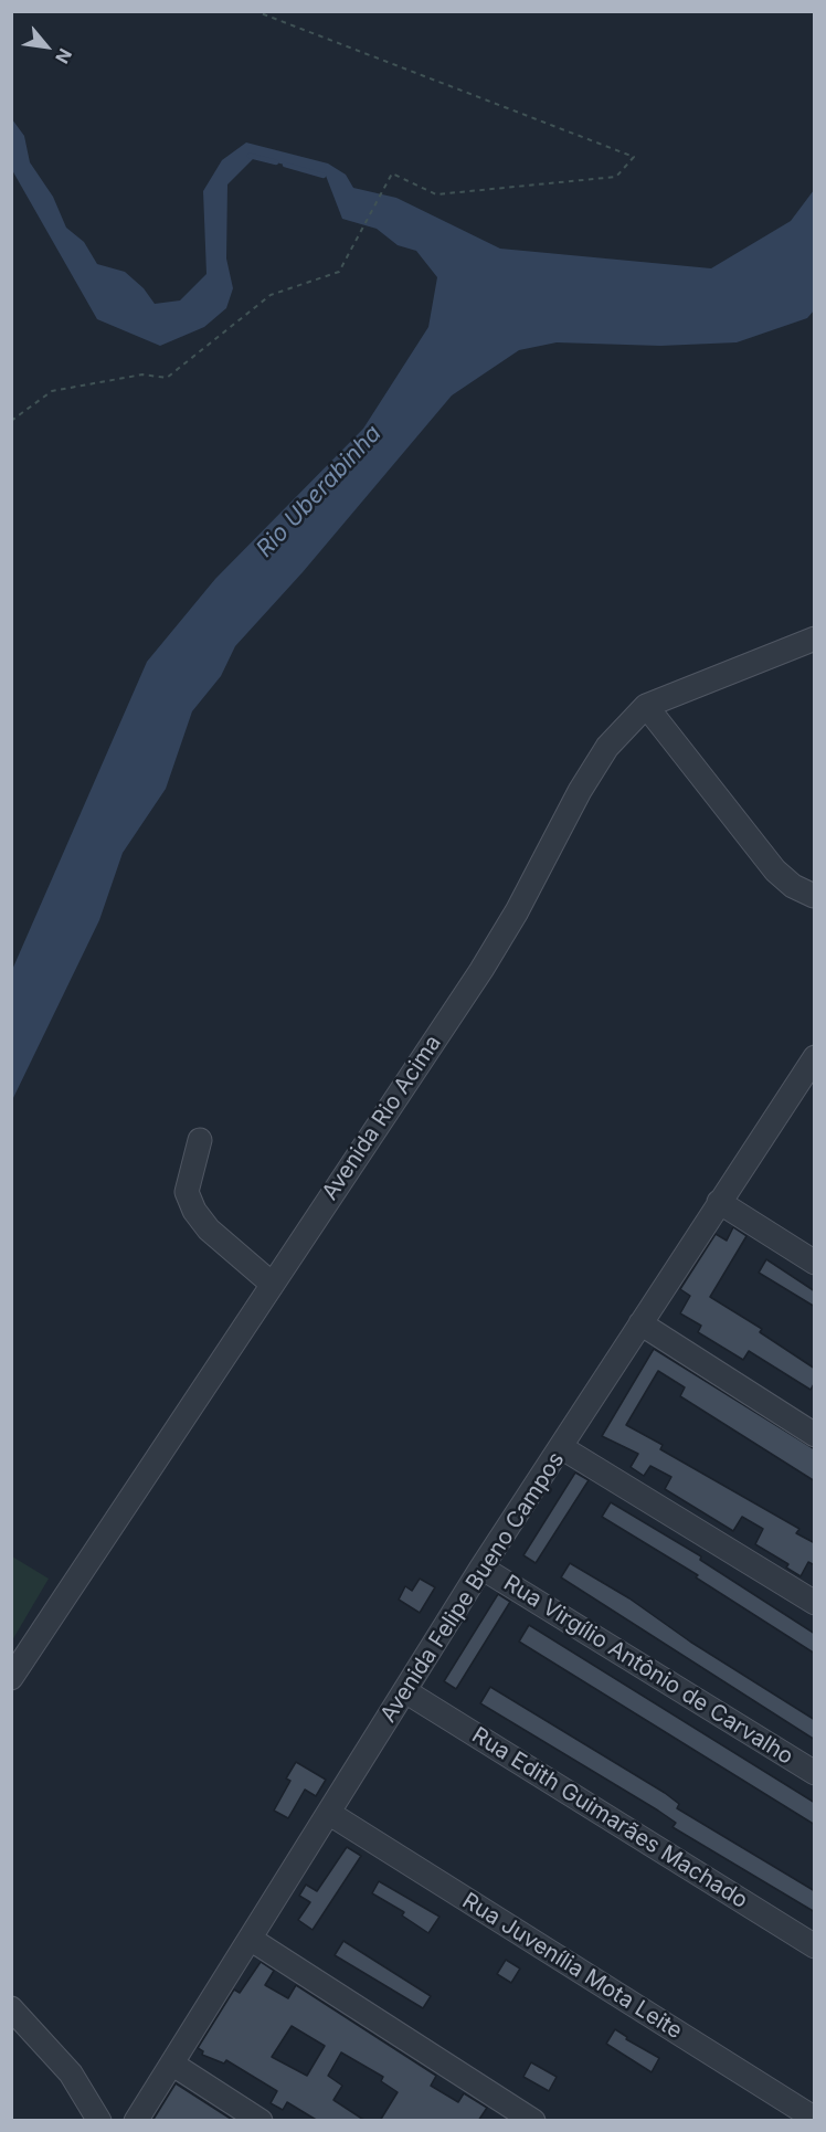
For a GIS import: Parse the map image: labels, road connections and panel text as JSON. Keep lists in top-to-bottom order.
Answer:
{
  "streets": {
    "street": [
      "Avenida Rio Acima",
      "Avenida Felipe Bueno Campos",
      "Rua Virgílio Antônio de Carvalho",
      "Rua Edith Guimarães Machado",
      "Rua Juvenília Mota Leite"
    ]
  },
  "crossings": [
    ["Avenida Felipe Bueno Campos", "Rua Virgílio Antônio de Carvalho"],
    ["Avenida Felipe Bueno Campos", "Rua Edith Guimarães Machado"],
    ["Avenida Felipe Bueno Campos", "Rua Juvenília Mota Leite"]
  ],
  "water": ["Rio Uberabinha"],
  "north": "bottom right"
}
